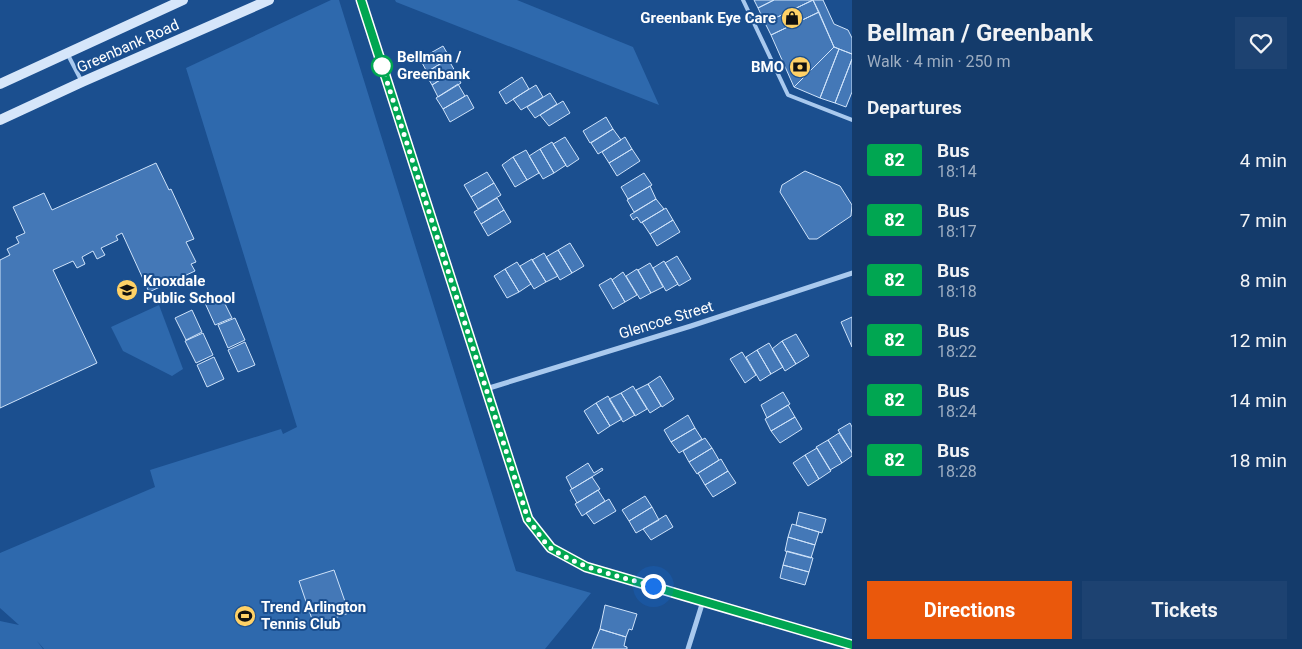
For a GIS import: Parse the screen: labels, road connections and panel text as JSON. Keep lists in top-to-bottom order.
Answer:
{
  "streets": {
    "main road": ["Greenbank Road"],
    "street": ["Glencoe Street"]
  },
  "places": {
    "shop": ["Greenbank Eye Care"],
    "other": ["Bellman / Greenbank"],
    "bank": ["BMO"],
    "school or university": ["Knoxdale Public School"],
    "sports": ["Trend Arlington Tennis Club"]
  },
  "lines": ["bus line 82"],
  "page": {
    "heading": [
      ["Bellman / Greenbank", "Walk · 4 min · 250 m"],
      "Departures"
    ],
    "list": [
      {
        "mark": "82",
        "name": "Bus",
        "note": "18:14",
        "value": "4 min"
      },
      {
        "mark": "82",
        "name": "Bus",
        "note": "18:17",
        "value": "7 min"
      },
      {
        "mark": "82",
        "name": "Bus",
        "note": "18:18",
        "value": "8 min"
      },
      {
        "mark": "82",
        "name": "Bus",
        "note": "18:22",
        "value": "12 min"
      },
      {
        "mark": "82",
        "name": "Bus",
        "note": "18:24",
        "value": "14 min"
      },
      {
        "mark": "82",
        "name": "Bus",
        "note": "18:28",
        "value": "18 min"
      }
    ],
    "buttons": ["Directions", "Tickets"]
  }
}
